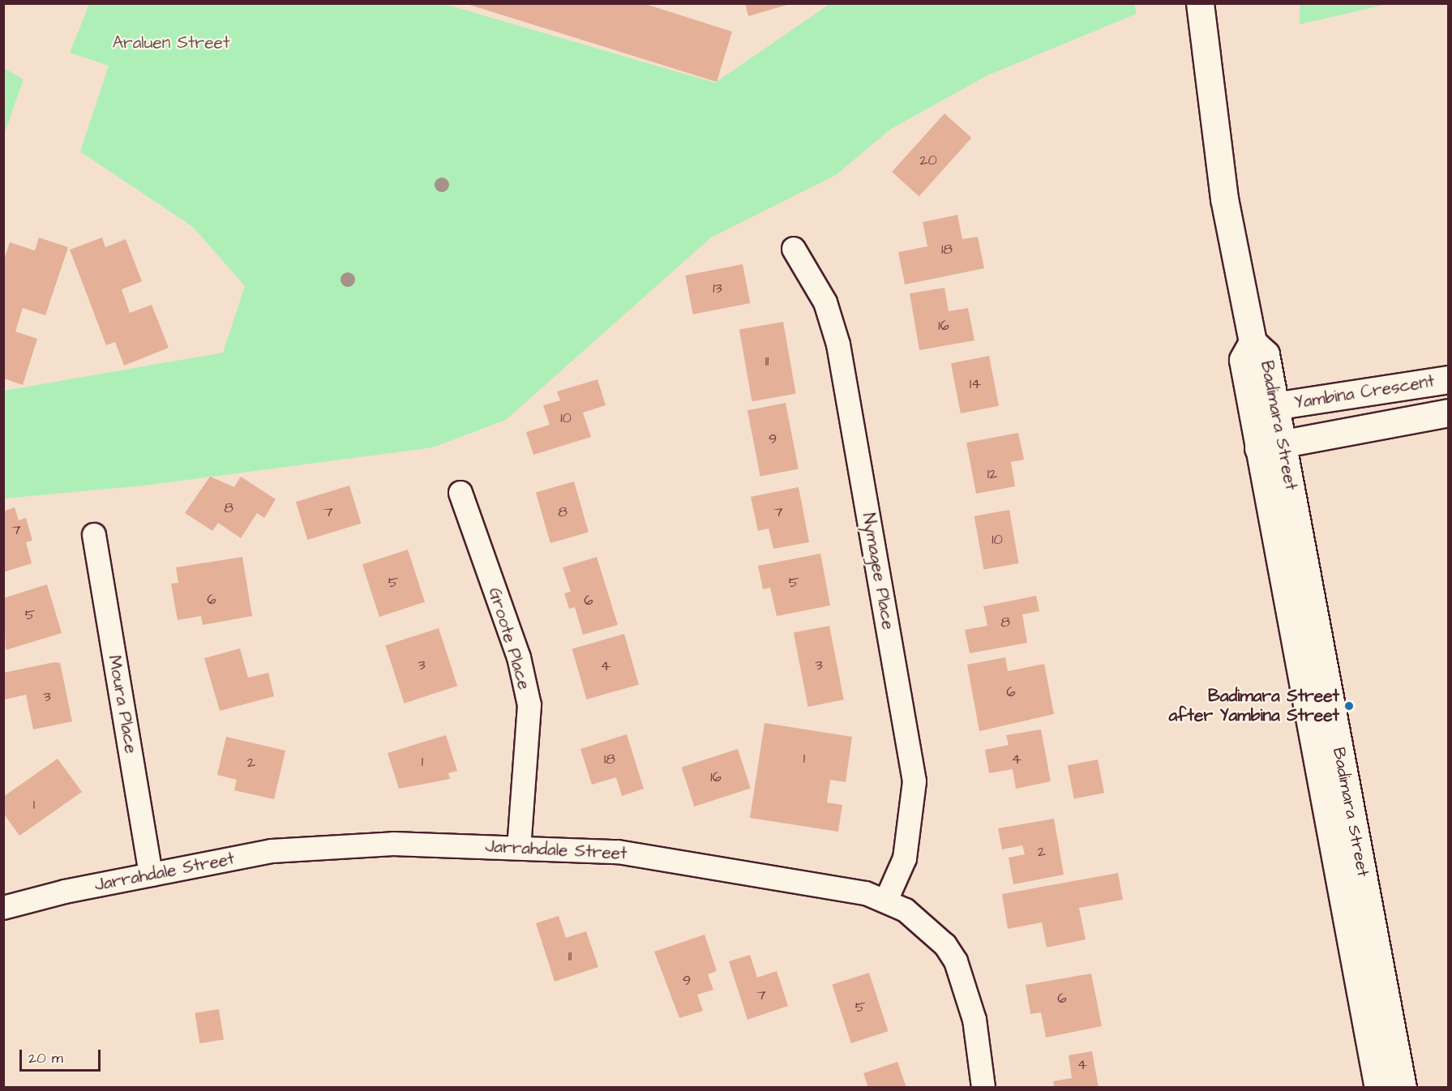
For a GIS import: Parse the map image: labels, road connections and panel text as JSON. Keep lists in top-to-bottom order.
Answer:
{
  "streets": {
    "main road": ["Yambina Crescent", "Badimara Street"],
    "street": [
      "Nymagee Place",
      "Groote Place",
      "Moura Place",
      "Jarrahdale Street"
    ]
  },
  "crossings": [
    ["Yambina Crescent", "Badimara Street"],
    ["Nymagee Place", "Jarrahdale Street"],
    ["Groote Place", "Jarrahdale Street"],
    ["Moura Place", "Jarrahdale Street"]
  ],
  "parks": ["Araluen Street"],
  "places": ["Badimara Street after Yambina Street"],
  "house_numbers": [
    "20",
    "18",
    "13",
    "16",
    "11",
    "14",
    "10",
    "9",
    "12",
    "8",
    "7",
    "8",
    "7",
    "7",
    "10",
    "5",
    "5",
    "6",
    "6",
    "5",
    "8",
    "3",
    "3",
    "4",
    "6",
    "3",
    "1",
    "18",
    "4",
    "1",
    "2",
    "16",
    "1",
    "2",
    "11",
    "9",
    "7",
    "6",
    "5",
    "4"
  ],
  "scale_bar": "20 m"
}
